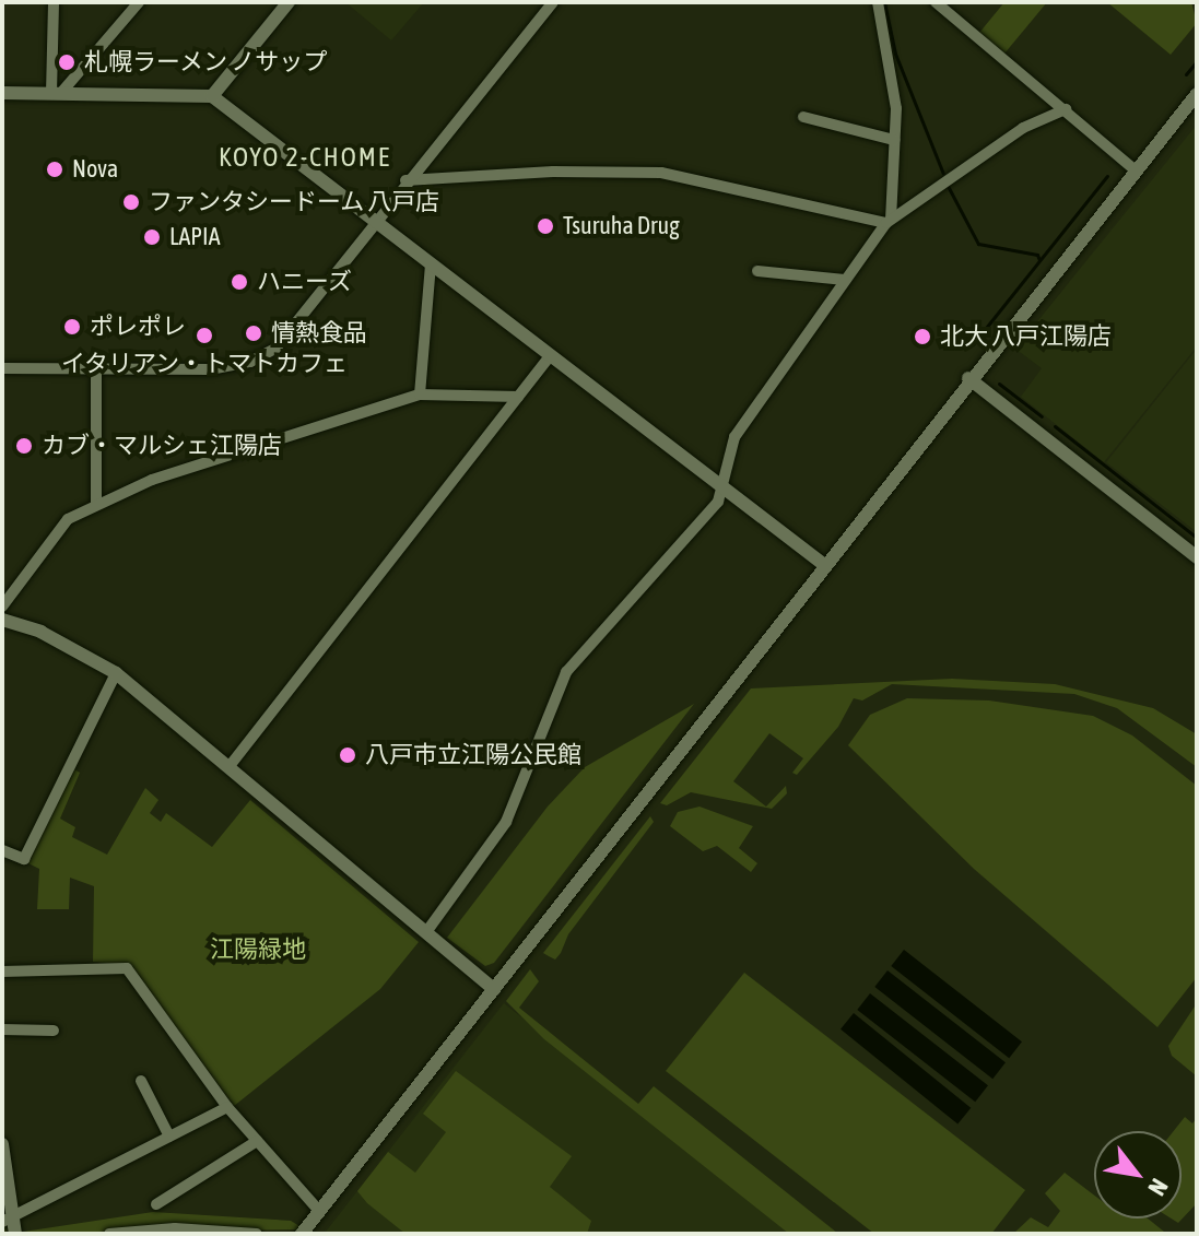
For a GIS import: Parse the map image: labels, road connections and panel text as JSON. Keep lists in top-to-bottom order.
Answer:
{
  "districts": ["KOYO 2-CHOME"],
  "parks": ["江陽緑地"],
  "places": [
    "札幌ラーメン ノサップ",
    "Nova",
    "ファンタシードーム 八戸店",
    "Tsuruha Drug",
    "LAPIA",
    "ハニーズ",
    "ポレポレ",
    "情熱食品",
    "イタリアン・トマトカフェ",
    "北大 八戸江陽店",
    "カブ・マルシェ江陽店",
    "八戸市立江陽公民館"
  ],
  "north": "bottom right"
}
